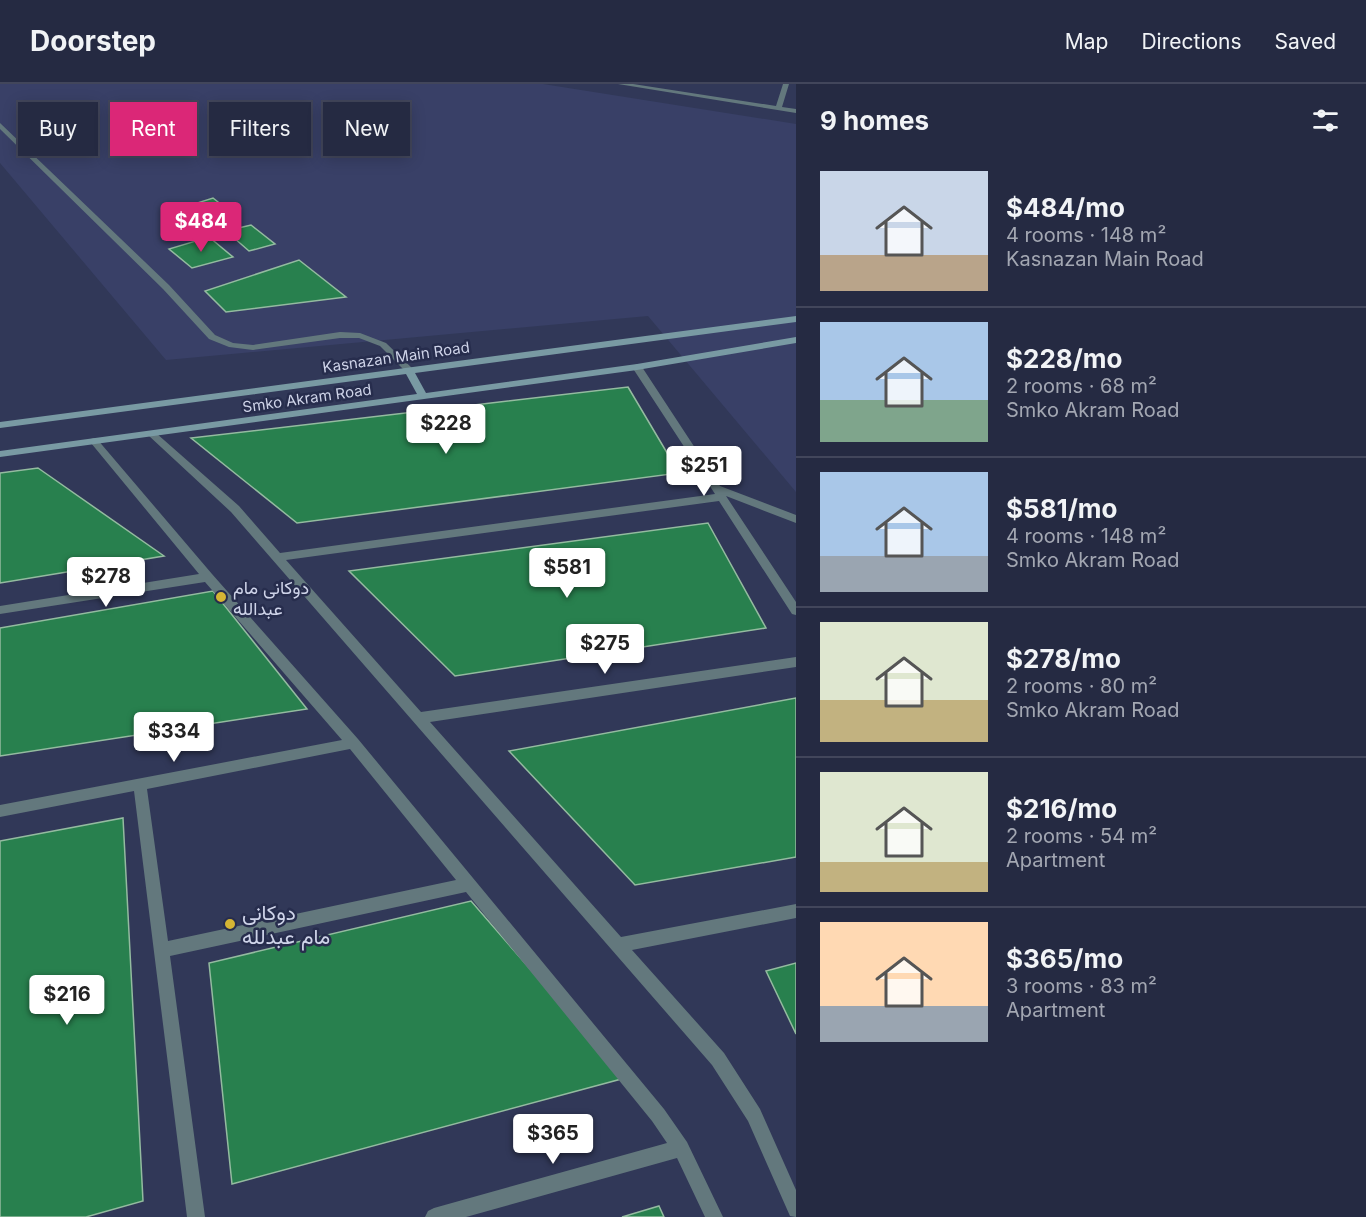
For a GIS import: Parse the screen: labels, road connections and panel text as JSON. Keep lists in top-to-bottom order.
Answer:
{
  "streets": {
    "street": ["Kasnazan Main Road", "Smko Akram Road"]
  },
  "places": ["دوكانى مام عبداللە", "دوکانی مام عبدللە"],
  "page": {
    "header": "Doorstep",
    "nav": ["Map", "Directions", "Saved"],
    "heading": "9 homes",
    "chip": [
      "Buy",
      "Rent",
      "Filters",
      "New"
    ],
    "list": [
      {
        "name": "$484/mo",
        "note": "4 rooms · 148 m² · Kasnazan Main Road"
      },
      {
        "name": "$228/mo",
        "note": "2 rooms · 68 m² · Smko Akram Road"
      },
      {
        "name": "$581/mo",
        "note": "4 rooms · 148 m² · Smko Akram Road"
      },
      {
        "name": "$278/mo",
        "note": "2 rooms · 80 m² · Smko Akram Road"
      },
      {
        "name": "$216/mo",
        "note": "2 rooms · 54 m² · Apartment"
      },
      {
        "name": "$365/mo",
        "note": "3 rooms · 83 m² · Apartment"
      }
    ],
    "price": [
      "$484",
      "$228",
      "$251",
      "$581",
      "$278",
      "$275",
      "$334",
      "$216",
      "$365"
    ]
  }
}
